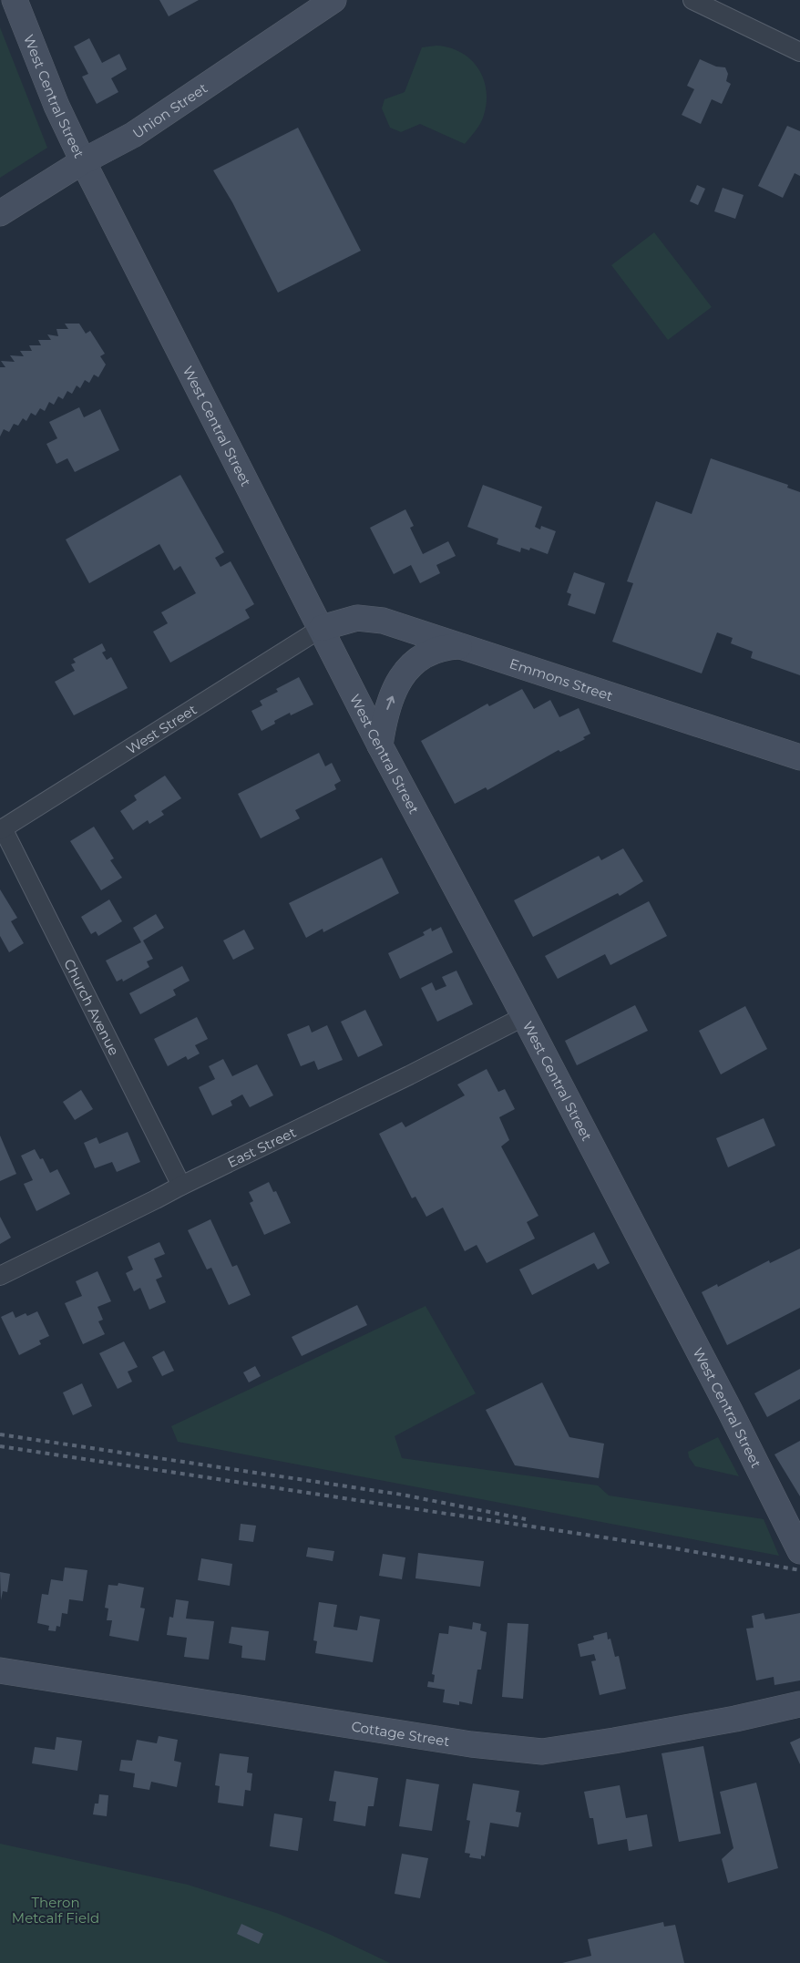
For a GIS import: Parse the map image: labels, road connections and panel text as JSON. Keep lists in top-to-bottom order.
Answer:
{
  "streets": {
    "main road": [
      "West Central Street",
      "Union Street",
      "Emmons Street",
      "Cottage Street"
    ],
    "street": ["West Street", "Church Avenue", "East Street"]
  },
  "crossings": [
    ["West Central Street", "Union Street"],
    ["West Central Street", "Emmons Street"],
    ["West Central Street", "West Street"],
    ["West Central Street", "East Street"],
    ["Emmons Street", "West Street"],
    ["West Street", "Church Avenue"],
    ["Church Avenue", "East Street"]
  ],
  "parks": ["Theron Metcalf Field"]
}
